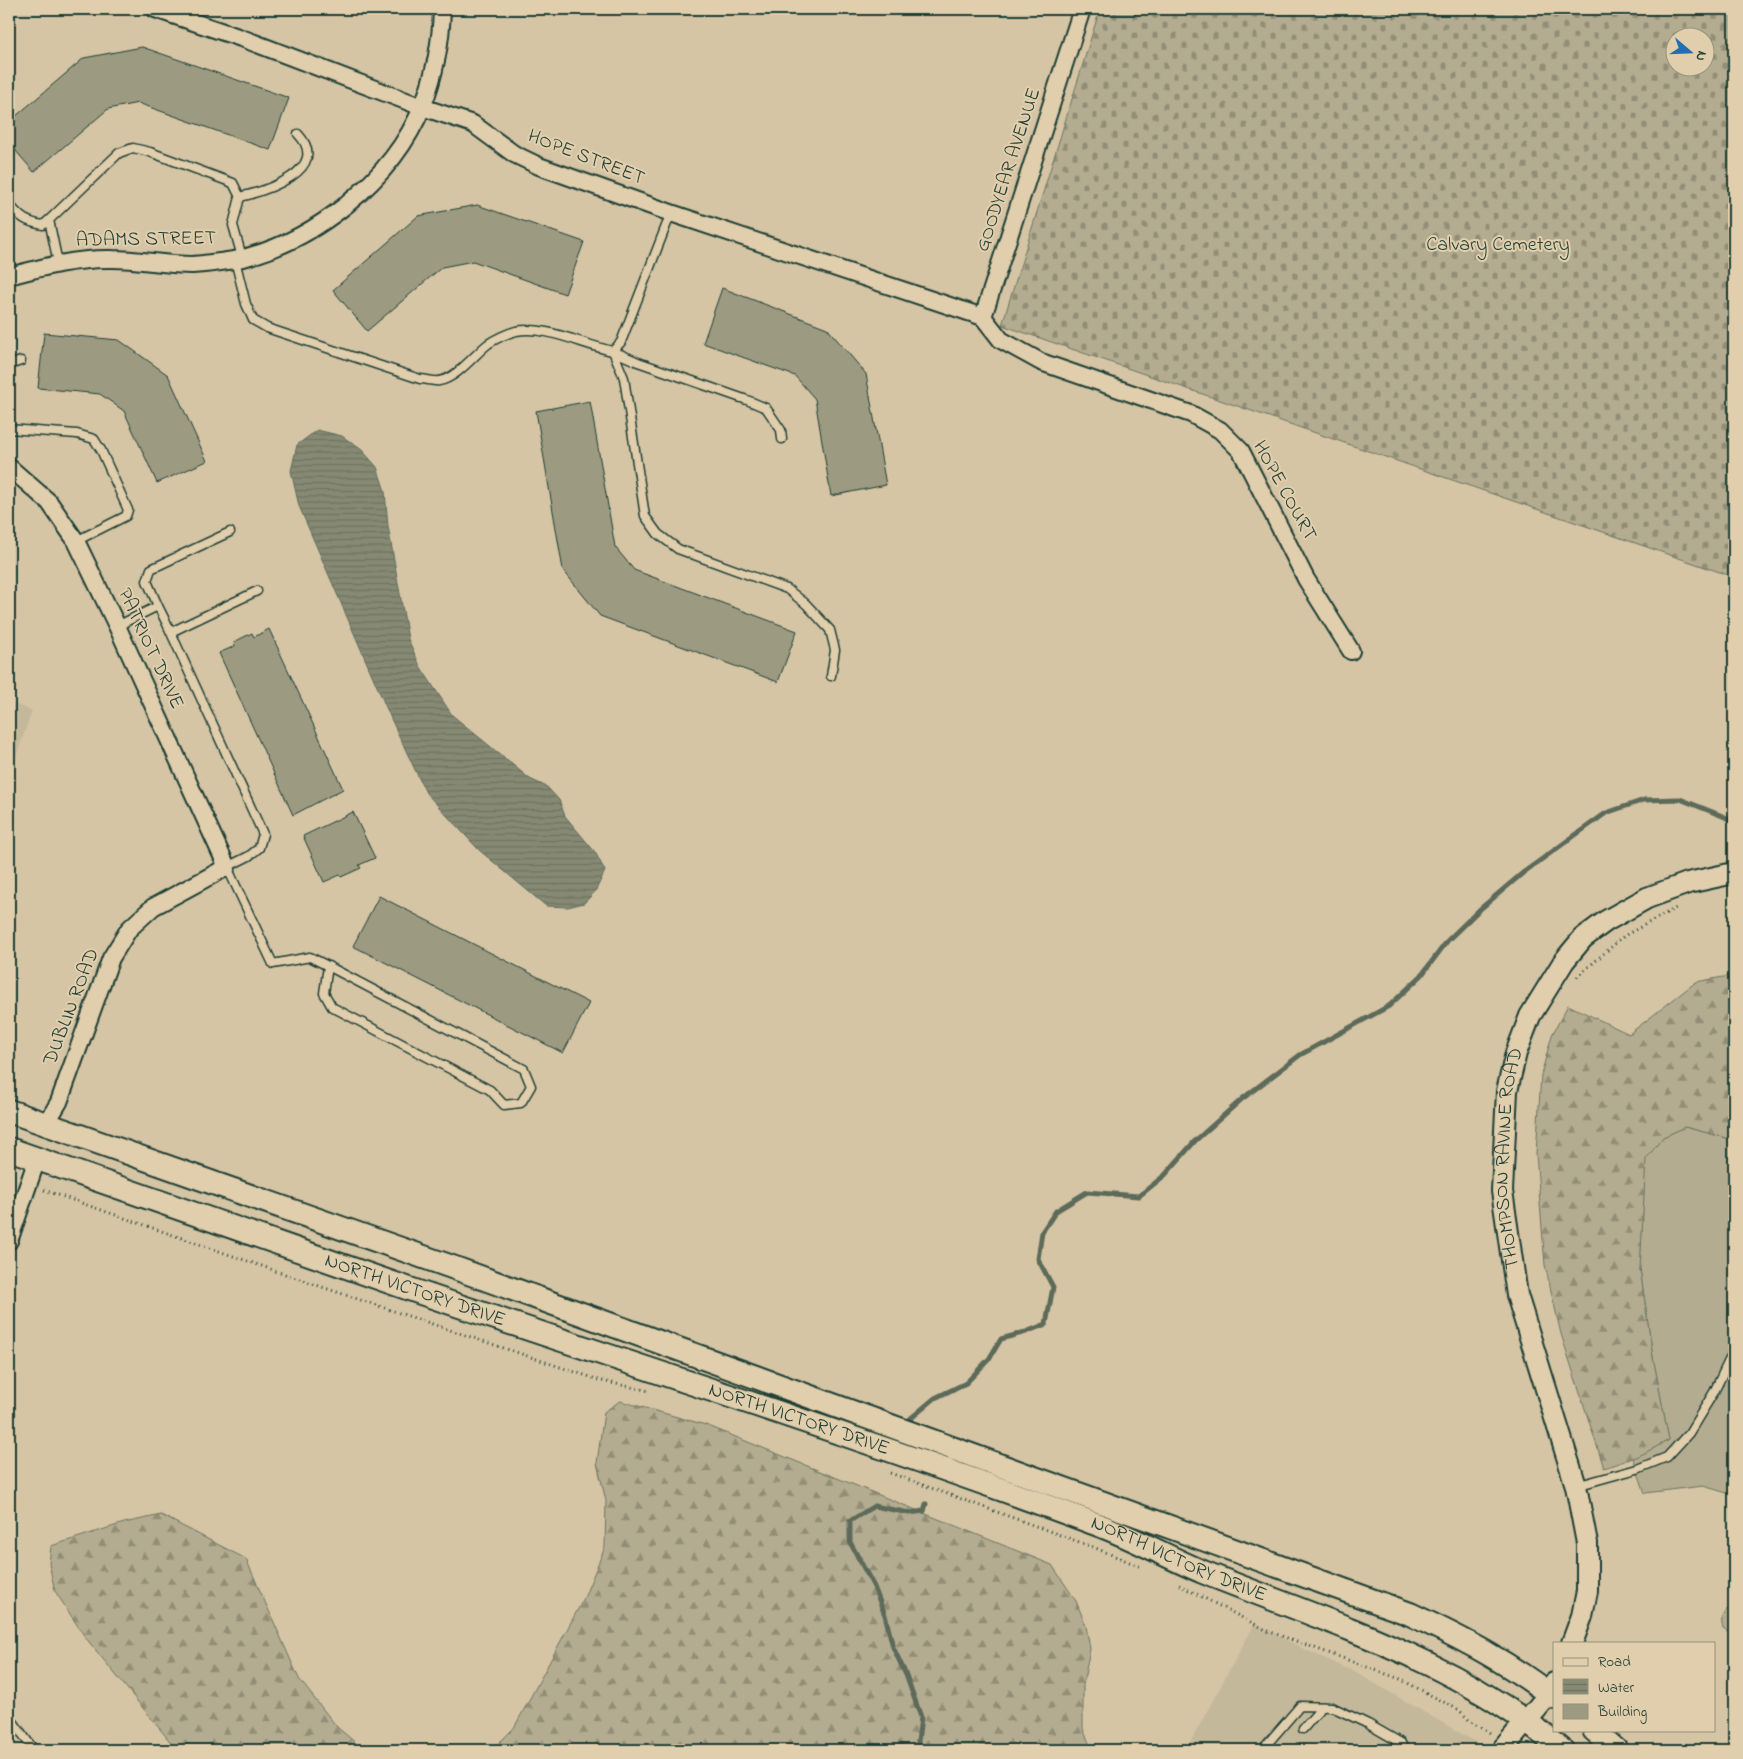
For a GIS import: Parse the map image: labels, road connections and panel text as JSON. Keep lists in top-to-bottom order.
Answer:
{
  "streets": {
    "main road": ["NORTH VICTORY DRIVE"],
    "street": [
      "HOPE STREET",
      "GOODYEAR AVENUE",
      "ADAMS STREET",
      "HOPE COURT",
      "PATRIOT DRIVE",
      "DUBLIN ROAD",
      "THOMPSON RAVINE ROAD"
    ]
  },
  "crossings": [
    ["HOPE STREET", "GOODYEAR AVENUE"],
    ["HOPE STREET", "ADAMS STREET"],
    ["HOPE STREET", "HOPE COURT"],
    ["GOODYEAR AVENUE", "HOPE COURT"],
    ["PATRIOT DRIVE", "DUBLIN ROAD"],
    ["DUBLIN ROAD", "NORTH VICTORY DRIVE"]
  ],
  "parks": ["Calvary Cemetery"],
  "legend": ["Road", "Water", "Building"],
  "north": "right"
}
